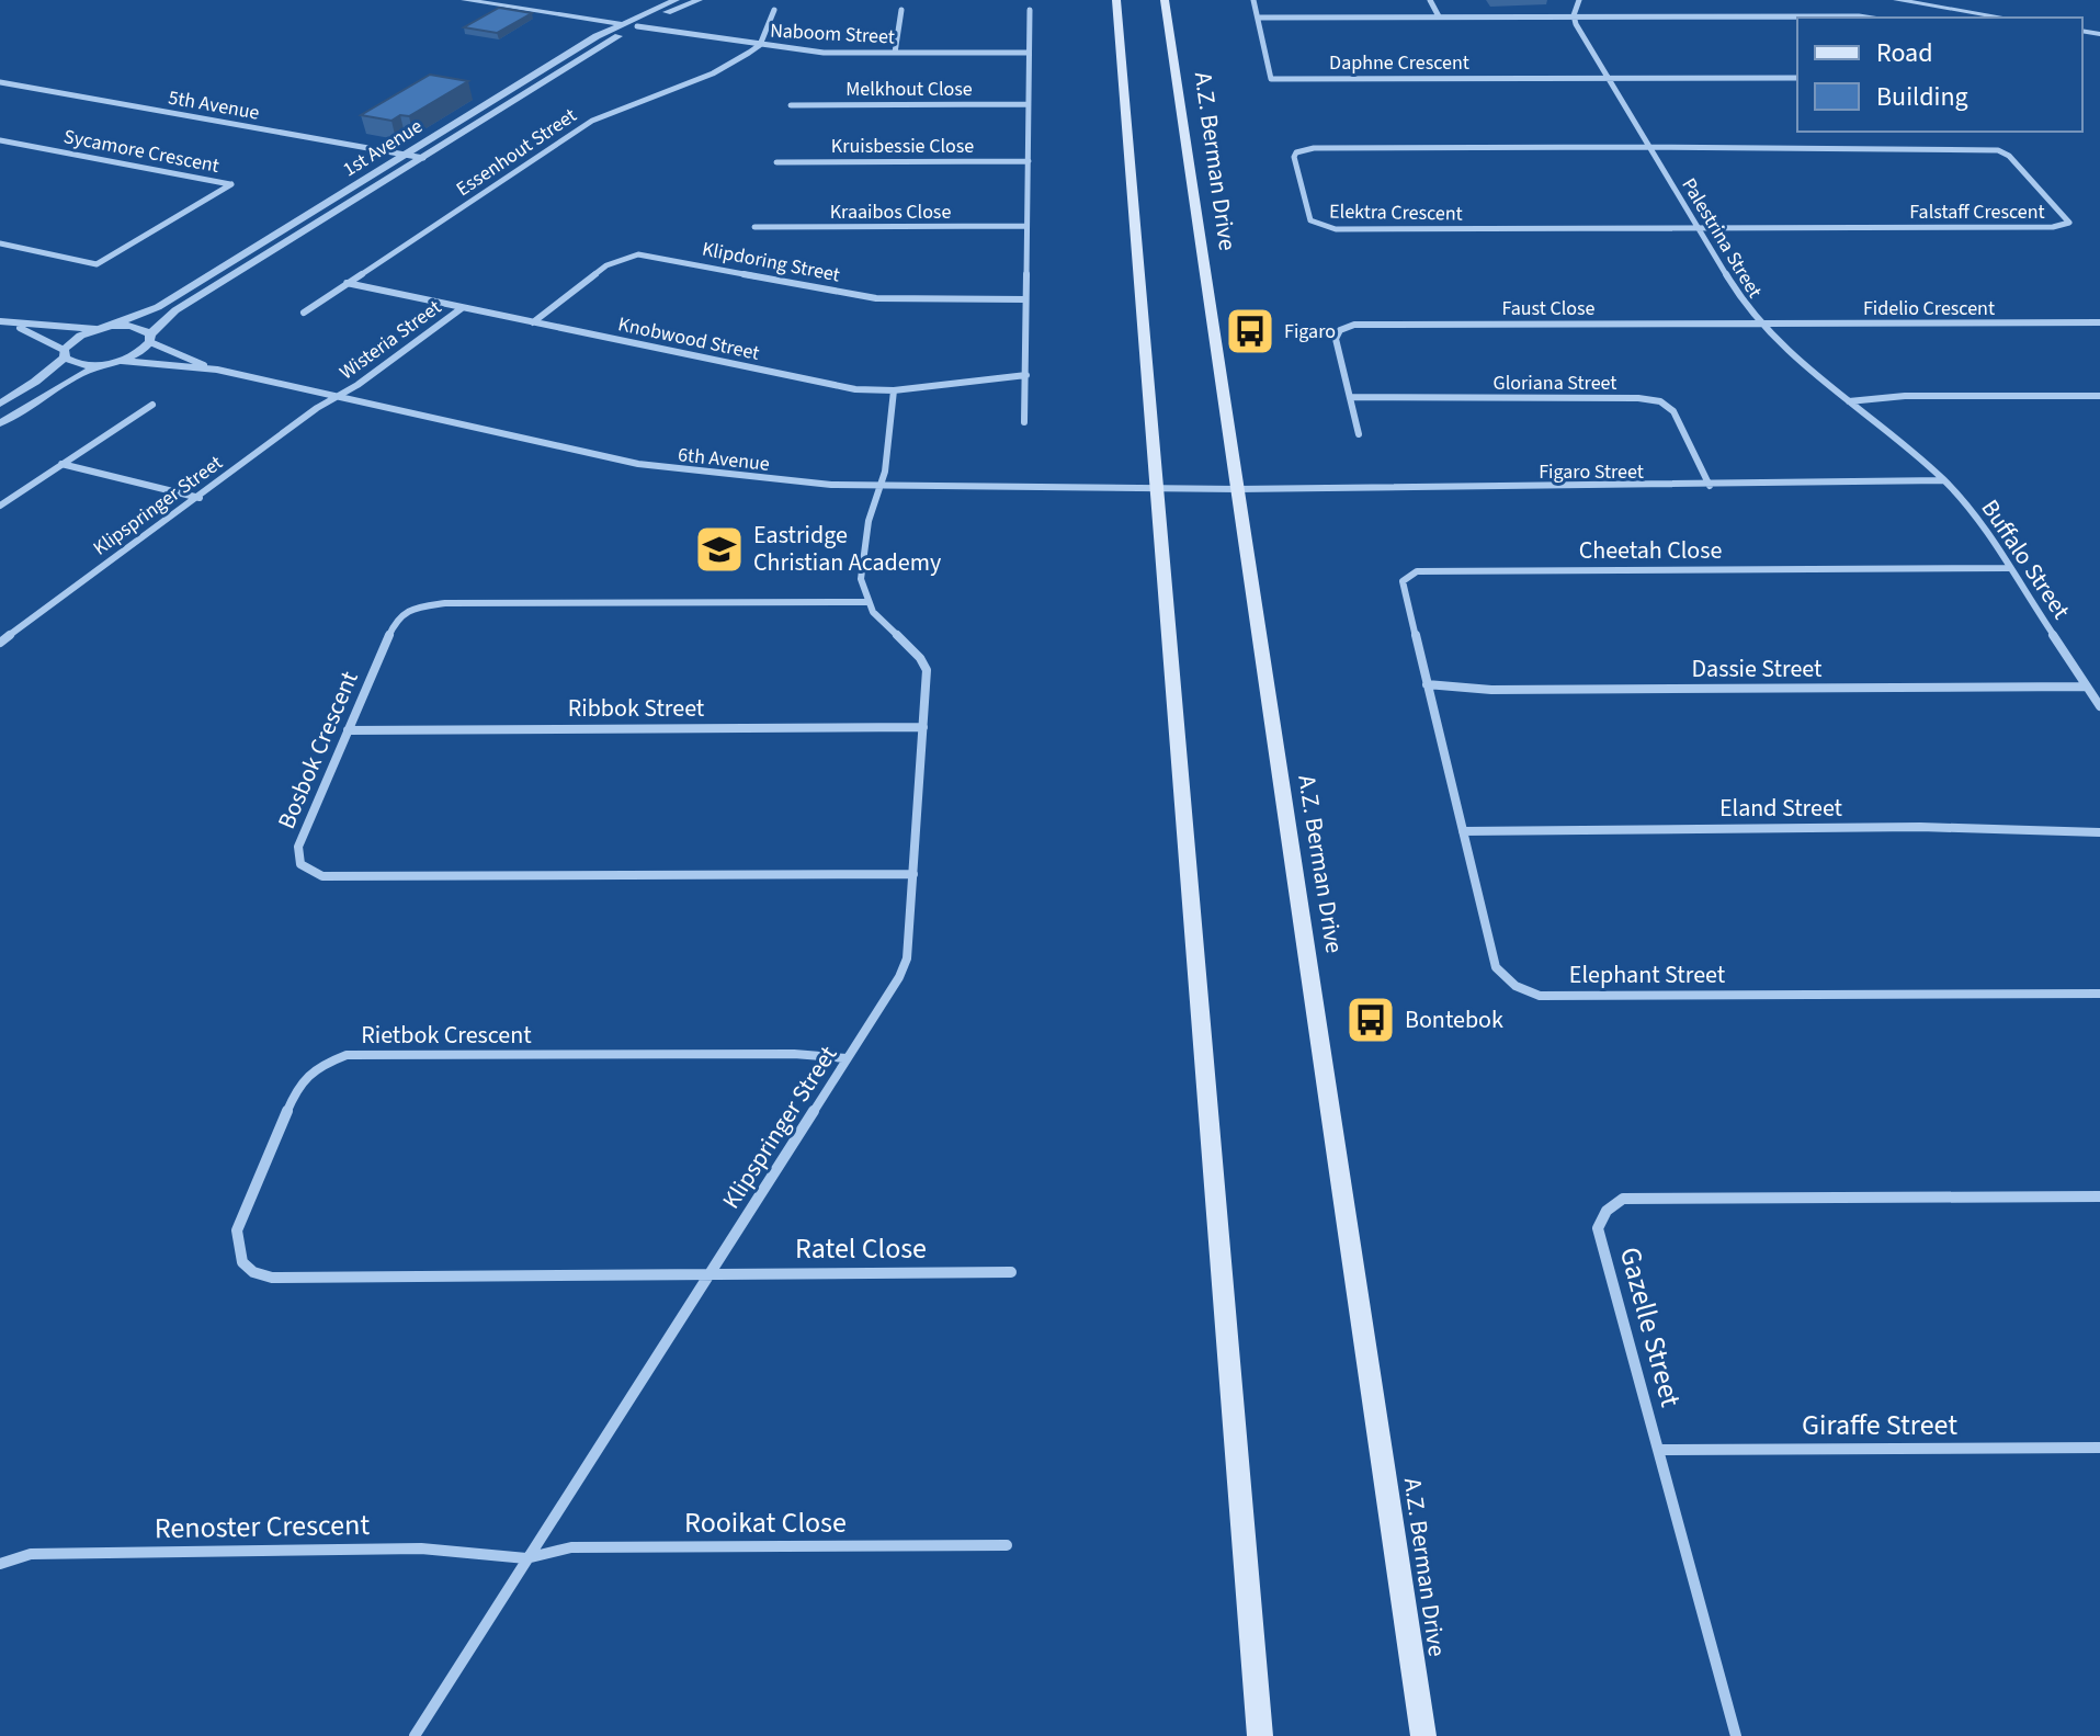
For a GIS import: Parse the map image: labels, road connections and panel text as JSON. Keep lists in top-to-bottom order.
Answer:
{
  "streets": {
    "main road": ["A.Z. Berman Drive"],
    "street": [
      "Naboom Street",
      "Daphne Crescent",
      "Melkhout Close",
      "5th Avenue",
      "Kruisbessie Close",
      "1st Avenue",
      "Sycamore Crescent",
      "Essenhout Street",
      "Kraaibos Close",
      "Falstaff Crescent",
      "Elektra Crescent",
      "Palestrina Street",
      "Klipdoring Street",
      "Faust Close",
      "Fidelio Crescent",
      "Knobwood Street",
      "Wisteria Street",
      "Gloriana Street",
      "6th Avenue",
      "Figaro Street",
      "Klipspringer Street",
      "Cheetah Close",
      "Buffalo Street",
      "Dassie Street",
      "Ribbok Street",
      "Bosbok Crescent",
      "Eland Street",
      "Elephant Street",
      "Rietbok Crescent",
      "Ratel Close",
      "Gazelle Street",
      "Giraffe Street",
      "Rooikat Close",
      "Renoster Crescent"
    ]
  },
  "crossings": [
    ["Naboom Street", "1st Avenue"],
    ["Naboom Street", "Essenhout Street"],
    ["Daphne Crescent", "Palestrina Street"],
    ["5th Avenue", "1st Avenue"],
    ["1st Avenue", "6th Avenue"],
    ["Essenhout Street", "Knobwood Street"],
    ["A.Z. Berman Drive", "6th Avenue"],
    ["A.Z. Berman Drive", "Figaro Street"],
    ["Falstaff Crescent", "Elektra Crescent"],
    ["Falstaff Crescent", "Palestrina Street"],
    ["Elektra Crescent", "Palestrina Street"],
    ["Palestrina Street", "Faust Close"],
    ["Palestrina Street", "Fidelio Crescent"],
    ["Palestrina Street", "Figaro Street"],
    ["Palestrina Street", "Buffalo Street"],
    ["Klipdoring Street", "Knobwood Street"],
    ["Faust Close", "Fidelio Crescent"],
    ["Faust Close", "Gloriana Street"],
    ["Knobwood Street", "Wisteria Street"],
    ["Wisteria Street", "6th Avenue"],
    ["Wisteria Street", "Klipspringer Street"],
    ["Gloriana Street", "Figaro Street"],
    ["6th Avenue", "Figaro Street"],
    ["6th Avenue", "Klipspringer Street"],
    ["Figaro Street", "Buffalo Street"],
    ["Klipspringer Street", "Ribbok Street"],
    ["Klipspringer Street", "Bosbok Crescent"],
    ["Klipspringer Street", "Rietbok Crescent"],
    ["Klipspringer Street", "Ratel Close"],
    ["Klipspringer Street", "Rooikat Close"],
    ["Klipspringer Street", "Renoster Crescent"],
    ["Cheetah Close", "Buffalo Street"],
    ["Cheetah Close", "Dassie Street"],
    ["Cheetah Close", "Elephant Street"],
    ["Buffalo Street", "Dassie Street"],
    ["Dassie Street", "Elephant Street"],
    ["Ribbok Street", "Bosbok Crescent"],
    ["Eland Street", "Elephant Street"],
    ["Rietbok Crescent", "Ratel Close"],
    ["Gazelle Street", "Giraffe Street"],
    ["Rooikat Close", "Renoster Crescent"]
  ],
  "places": {
    "bus stop": ["Figaro", "Bontebok"],
    "school or university": ["Eastridge Christian Academy"]
  },
  "legend": ["Road", "Building"]
}
